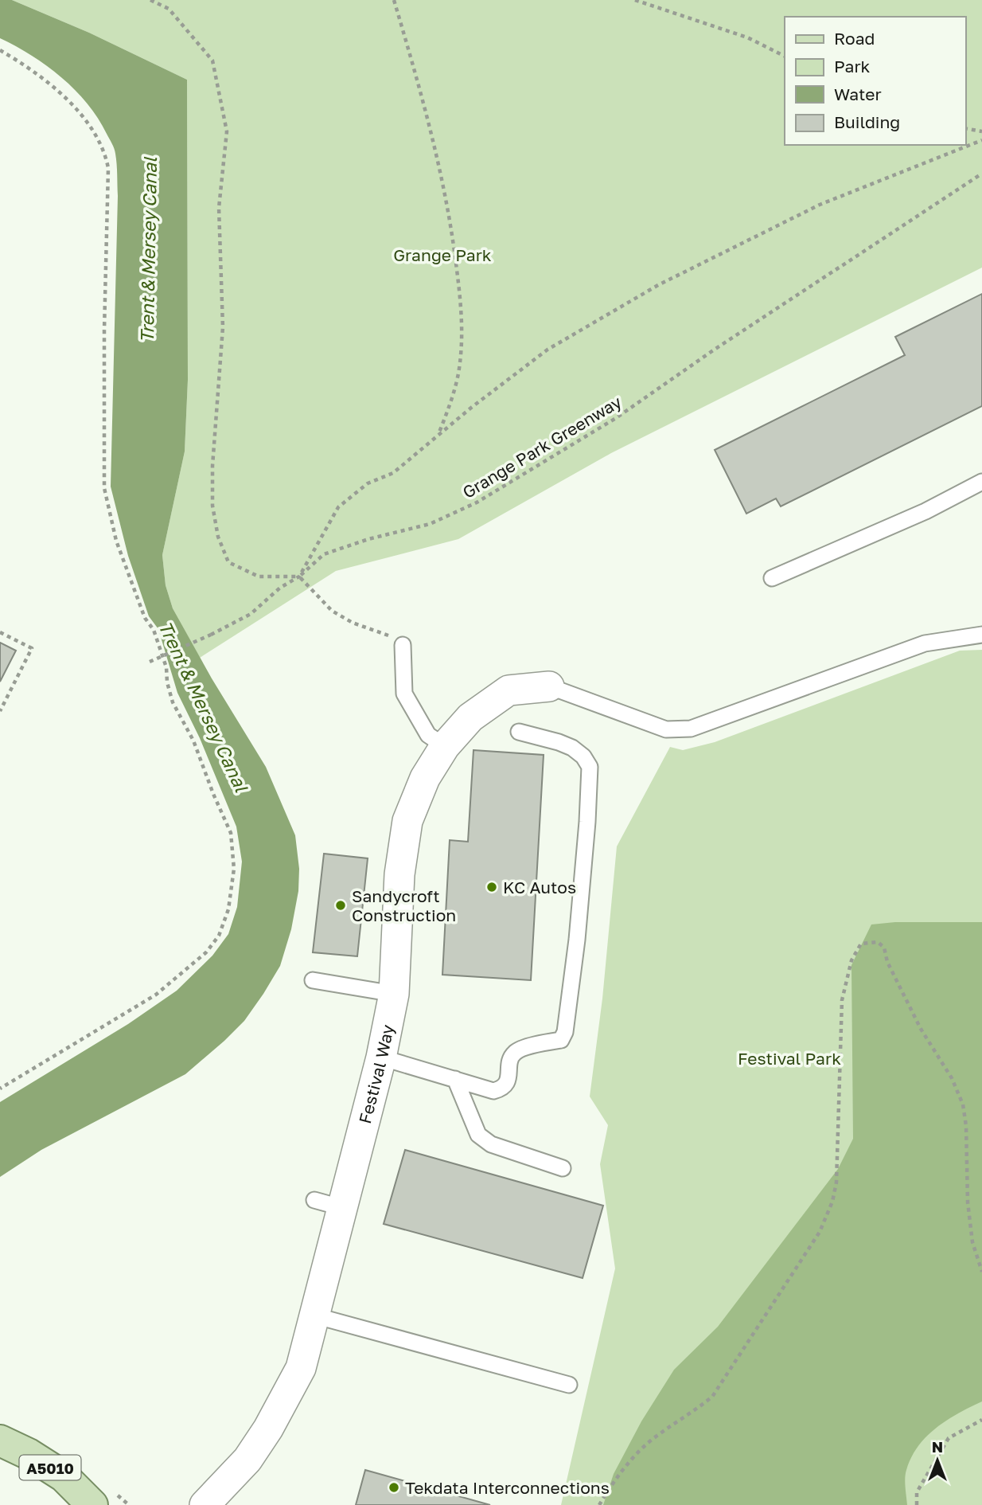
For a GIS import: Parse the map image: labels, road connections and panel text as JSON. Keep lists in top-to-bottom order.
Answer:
{
  "streets": {
    "main road": ["A5010"],
    "street": ["Festival Way"],
    "path": ["Grange Park Greenway"]
  },
  "water": ["Trent & Mersey Canal"],
  "parks": ["Grange Park", "Festival Park"],
  "places": ["KC Autos", "Sandycroft Construction", "Tekdata Interconnections"],
  "legend": [
    "Road",
    "Park",
    "Water",
    "Building"
  ],
  "north": "top"
}
